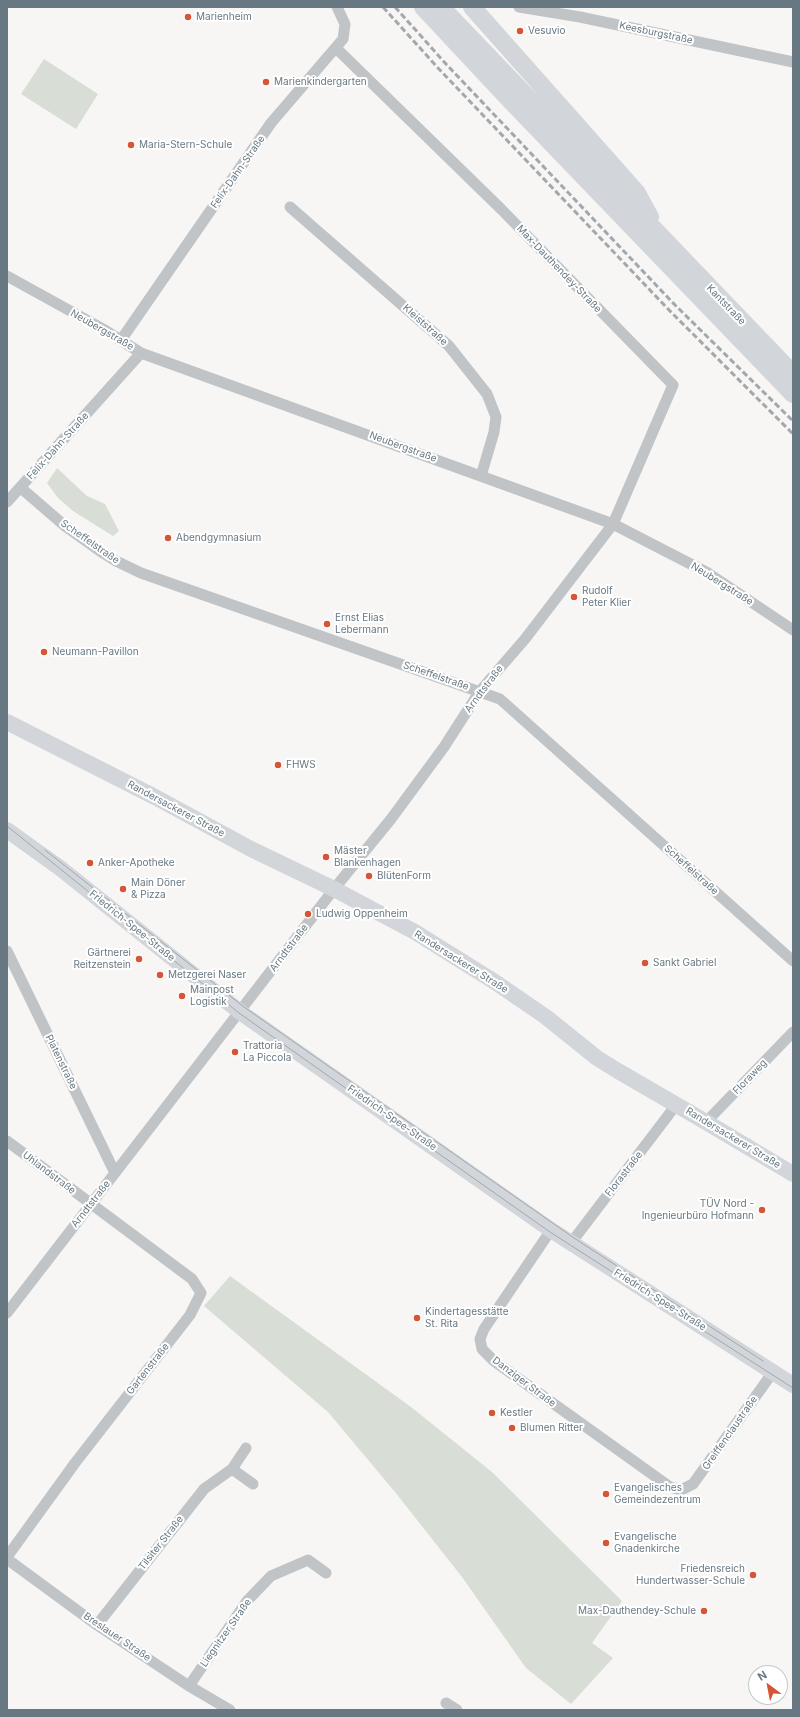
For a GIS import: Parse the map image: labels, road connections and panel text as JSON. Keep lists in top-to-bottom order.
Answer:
{
  "streets": {
    "main road": ["Kantstraße"],
    "street": [
      "Keesburgstraße",
      "Felix-Dahn-Straße",
      "Max-Dauthendey-Straße",
      "Kleiststraße",
      "Neubergstraße",
      "Scheffelstraße",
      "Arndtstraße",
      "Randersackerer Straße",
      "Friedrich-Spee-Straße",
      "Platenstraße",
      "Floraweg",
      "Uhlandstraße",
      "Florastraße",
      "Gartenstraße",
      "Danziger Straße",
      "Greiffenclaustraße",
      "Tilsiter Straße",
      "Liegnitzer Straße",
      "Breslauer Straße"
    ]
  },
  "crossings": [
    ["Felix-Dahn-Straße", "Max-Dauthendey-Straße"],
    ["Felix-Dahn-Straße", "Neubergstraße"],
    ["Felix-Dahn-Straße", "Scheffelstraße"],
    ["Max-Dauthendey-Straße", "Neubergstraße"],
    ["Max-Dauthendey-Straße", "Arndtstraße"],
    ["Kleiststraße", "Neubergstraße"],
    ["Neubergstraße", "Arndtstraße"],
    ["Scheffelstraße", "Arndtstraße"],
    ["Arndtstraße", "Randersackerer Straße"],
    ["Arndtstraße", "Friedrich-Spee-Straße"],
    ["Arndtstraße", "Platenstraße"],
    ["Arndtstraße", "Uhlandstraße"],
    ["Arndtstraße", "Gartenstraße"],
    ["Randersackerer Straße", "Floraweg"],
    ["Randersackerer Straße", "Florastraße"],
    ["Friedrich-Spee-Straße", "Florastraße"],
    ["Friedrich-Spee-Straße", "Danziger Straße"],
    ["Friedrich-Spee-Straße", "Greiffenclaustraße"],
    ["Uhlandstraße", "Gartenstraße"],
    ["Gartenstraße", "Breslauer Straße"],
    ["Danziger Straße", "Greiffenclaustraße"],
    ["Tilsiter Straße", "Breslauer Straße"],
    ["Liegnitzer Straße", "Breslauer Straße"]
  ],
  "places": [
    "Marienheim",
    "Vesuvio",
    "Marienkindergarten",
    "Maria-Stern-Schule",
    "Abendgymnasium",
    "Rudolf Peter Klier",
    "Ernst Elias Lebermann",
    "Neumann-Pavillon",
    "FHWS",
    "Mäster Blankenhagen",
    "Anker-Apotheke",
    "BlütenForm",
    "Main Döner & Pizza",
    "Ludwig Oppenheim",
    "Gärtnerei Reitzenstein",
    "Sankt Gabriel",
    "Metzgerei Naser",
    "Mainpost Logistik",
    "Trattoria La Piccola",
    "TÜV Nord - Ingenieurbüro Hofmann",
    "Kindertagesstätte St. Rita",
    "Kestler",
    "Blumen Ritter",
    "Evangelisches Gemeindezentrum",
    "Evangelische Gnadenkirche",
    "Friedensreich Hundertwasser-Schule",
    "Max-Dauthendey-Schule"
  ],
  "north": "top left"
}
